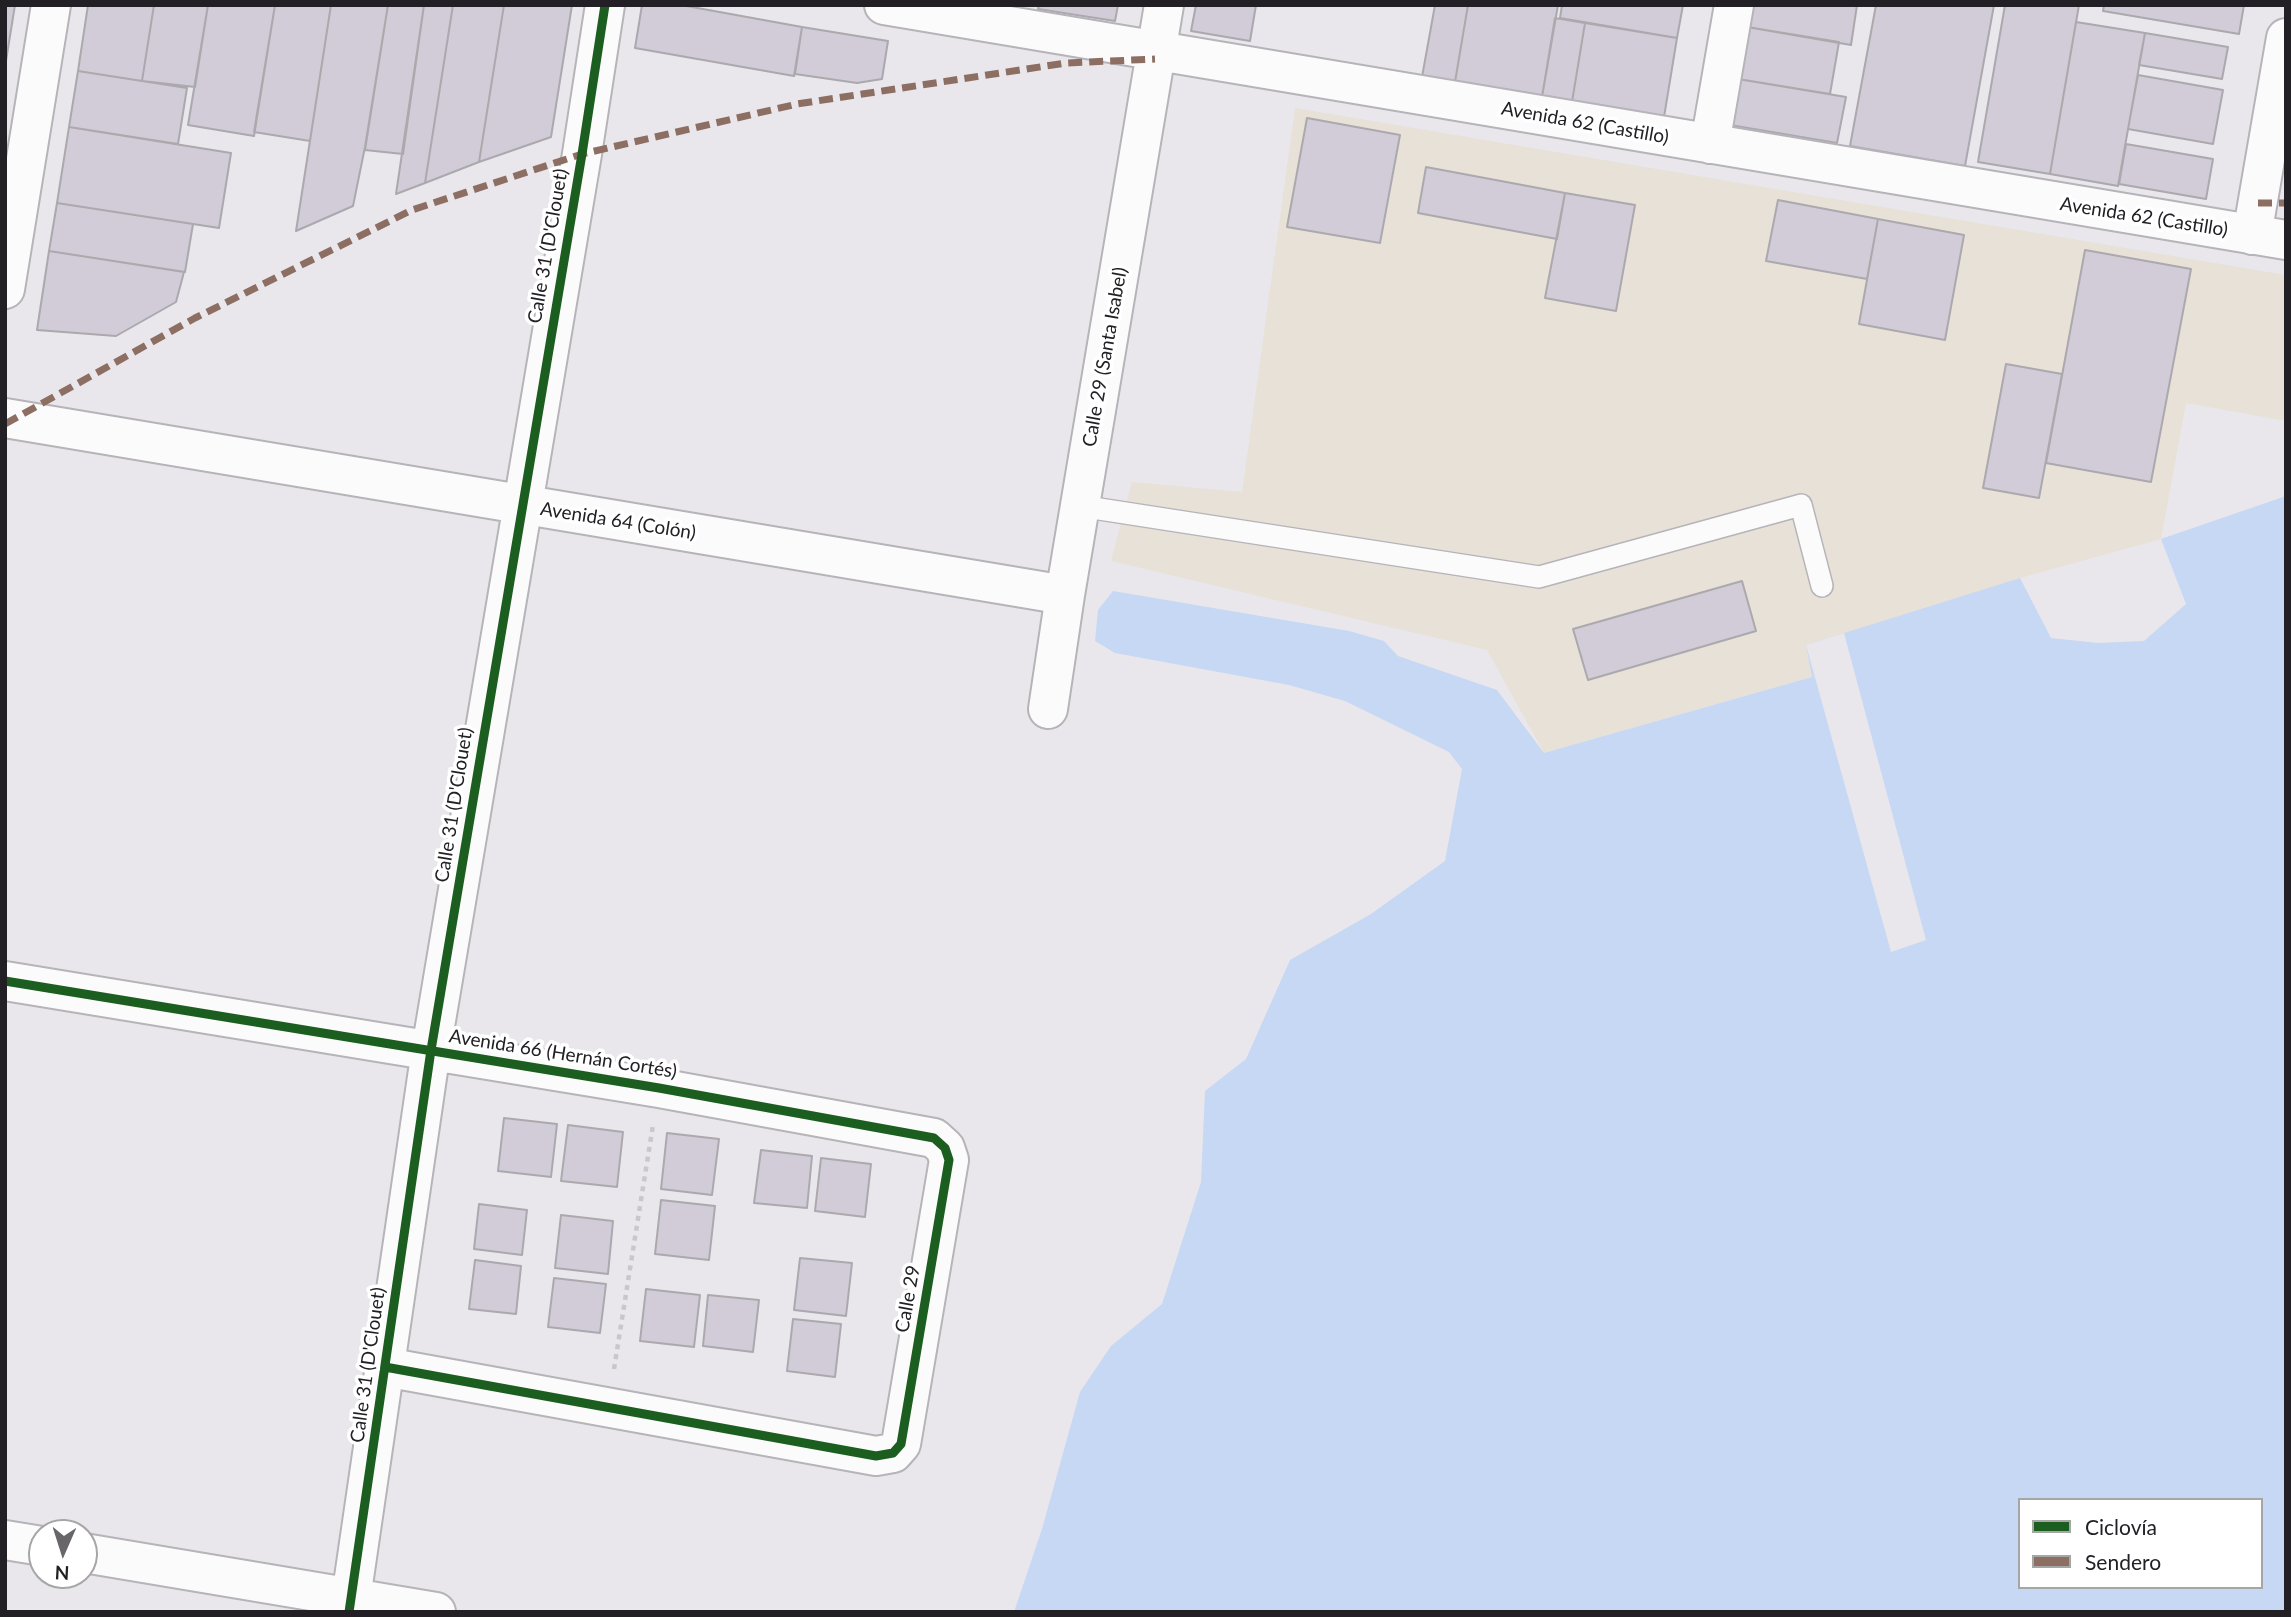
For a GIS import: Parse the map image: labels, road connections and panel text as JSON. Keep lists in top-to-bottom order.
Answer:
{
  "streets": {
    "street": [
      "Avenida 62 (Castillo)",
      "Calle 31 (D'Clouet)",
      "Calle 29 (Santa Isabel)",
      "Avenida 64 (Colón)",
      "Avenida 66 (Hernán Cortés)",
      "Calle 29"
    ]
  },
  "crossings": [
    ["Avenida 62 (Castillo)", "Calle 29 (Santa Isabel)"],
    ["Calle 31 (D'Clouet)", "Avenida 64 (Colón)"],
    ["Calle 31 (D'Clouet)", "Avenida 66 (Hernán Cortés)"],
    ["Calle 29 (Santa Isabel)", "Avenida 64 (Colón)"],
    ["Avenida 66 (Hernán Cortés)", "Calle 29"]
  ],
  "legend": ["Ciclovía", "Sendero"],
  "north": "bottom"
}
